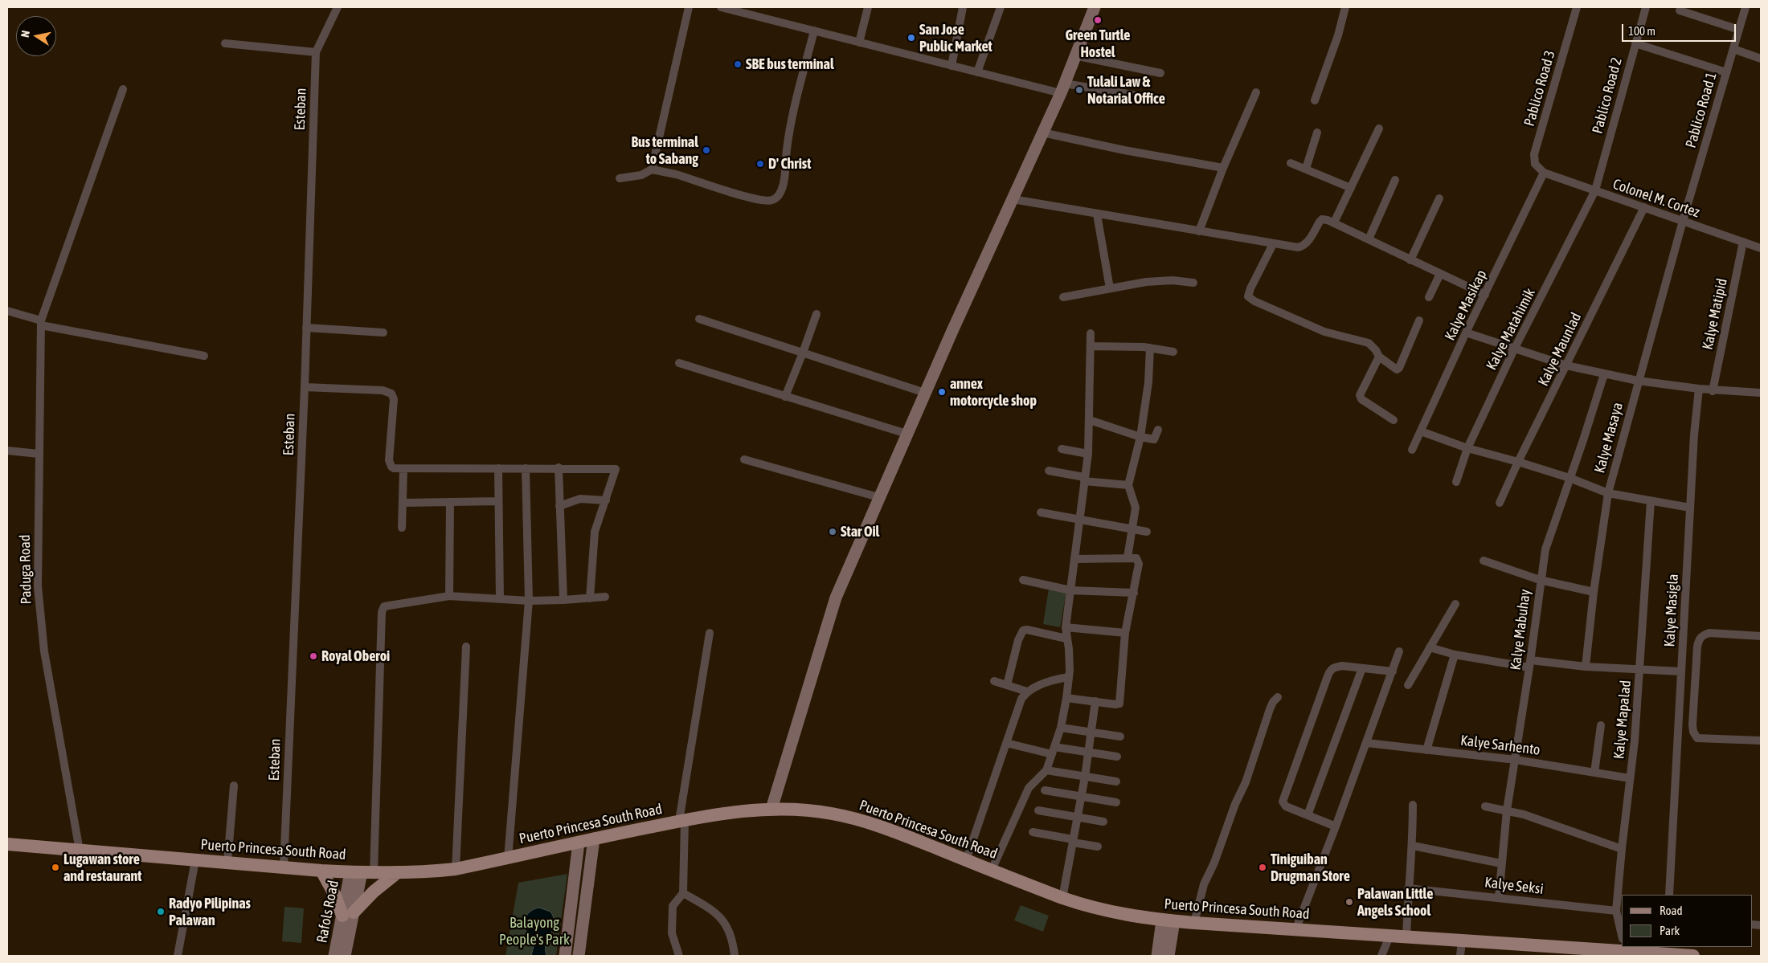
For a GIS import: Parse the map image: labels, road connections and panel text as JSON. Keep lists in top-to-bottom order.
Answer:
{
  "streets": {
    "main road": ["Puerto Princesa South Road"],
    "street": [
      "Pablico Road 3",
      "Pablico Road 2",
      "Esteban",
      "Pablico Road 1",
      "Colonel M. Cortez",
      "Kalye Masikap",
      "Kalye Matipid",
      "Kalye Matahimik",
      "Kalye Maunlad",
      "Kalye Masaya",
      "Paduga Road",
      "Kalye Masigla",
      "Kalye Mabuhay",
      "Kalye Mapalad",
      "Kalye Sarhento",
      "Kalye Seksi",
      "Rafols Road"
    ]
  },
  "crossings": [
    ["Pablico Road 3", "Colonel M. Cortez"],
    ["Pablico Road 3", "Kalye Masikap"],
    ["Pablico Road 2", "Colonel M. Cortez"],
    ["Pablico Road 2", "Kalye Matahimik"],
    ["Esteban", "Puerto Princesa South Road"],
    ["Pablico Road 1", "Colonel M. Cortez"],
    ["Pablico Road 1", "Kalye Masaya"],
    ["Colonel M. Cortez", "Kalye Masikap"],
    ["Colonel M. Cortez", "Kalye Matipid"],
    ["Colonel M. Cortez", "Kalye Matahimik"],
    ["Colonel M. Cortez", "Kalye Maunlad"],
    ["Colonel M. Cortez", "Kalye Masaya"],
    ["Paduga Road", "Puerto Princesa South Road"],
    ["Kalye Mabuhay", "Kalye Sarhento"],
    ["Kalye Mabuhay", "Kalye Seksi"],
    ["Kalye Mapalad", "Kalye Sarhento"],
    ["Kalye Mapalad", "Kalye Seksi"],
    ["Puerto Princesa South Road", "Rafols Road"]
  ],
  "parks": ["Balayong People's Park"],
  "places": [
    "Green Turtle Hostel",
    "San Jose Public Market",
    "SBE bus terminal",
    "Tulali Law & Notarial Office",
    "Bus terminal to Sabang",
    "D' Christ",
    "annex motorcycle shop",
    "Star Oil",
    "Royal Oberoi",
    "Lugawan store and restaurant",
    "Tiniguiban Drugman Store",
    "Palawan Little Angels School",
    "Radyo Pilipinas Palawan"
  ],
  "legend": ["Road", "Park"],
  "scale_bar": "100 m",
  "north": "left"
}
